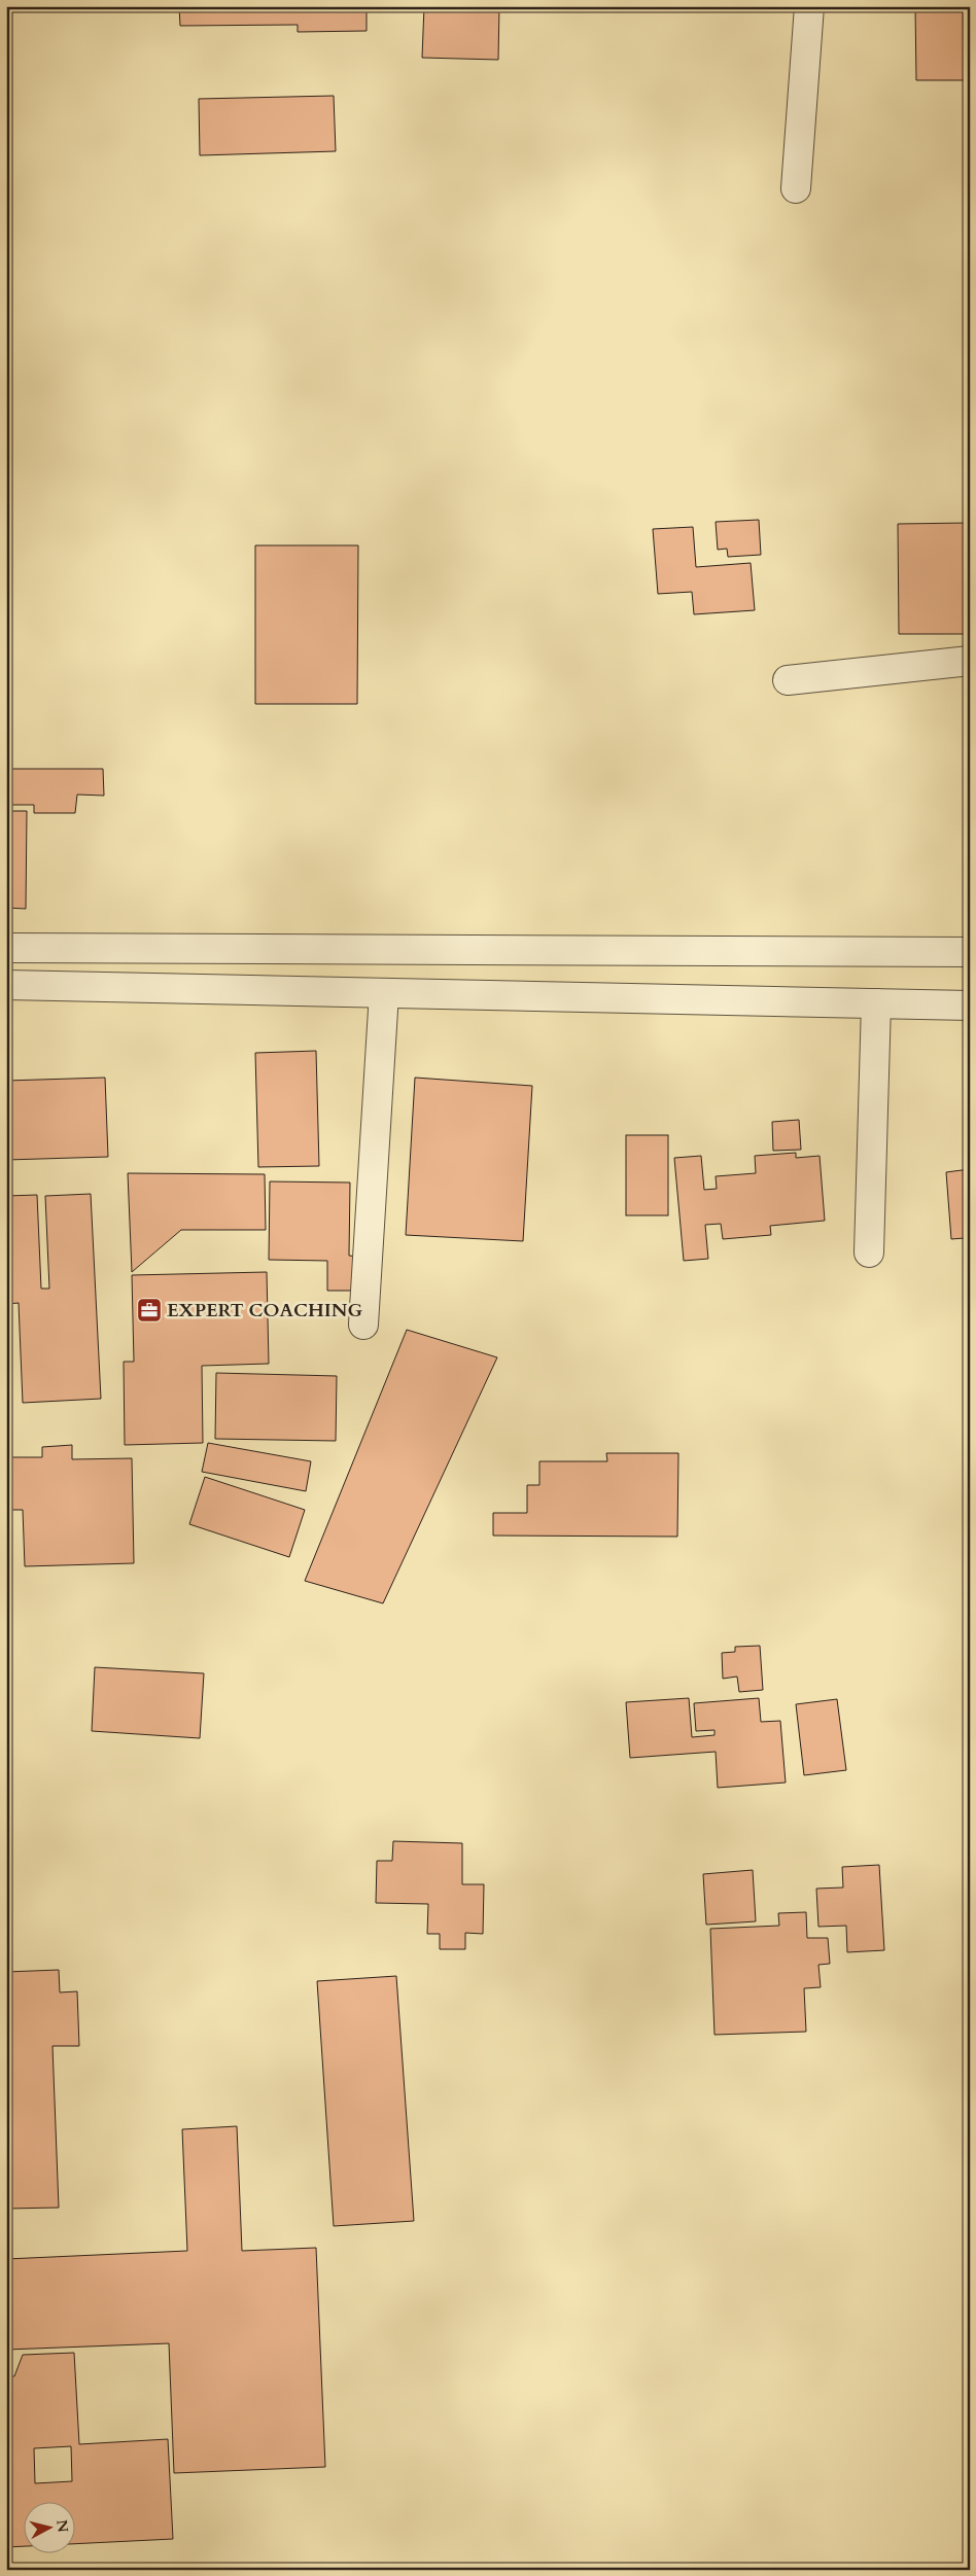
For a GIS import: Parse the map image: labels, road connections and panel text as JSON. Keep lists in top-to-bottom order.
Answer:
{
  "places": {
    "office": ["EXPERT COACHING"]
  },
  "north": "right"
}
